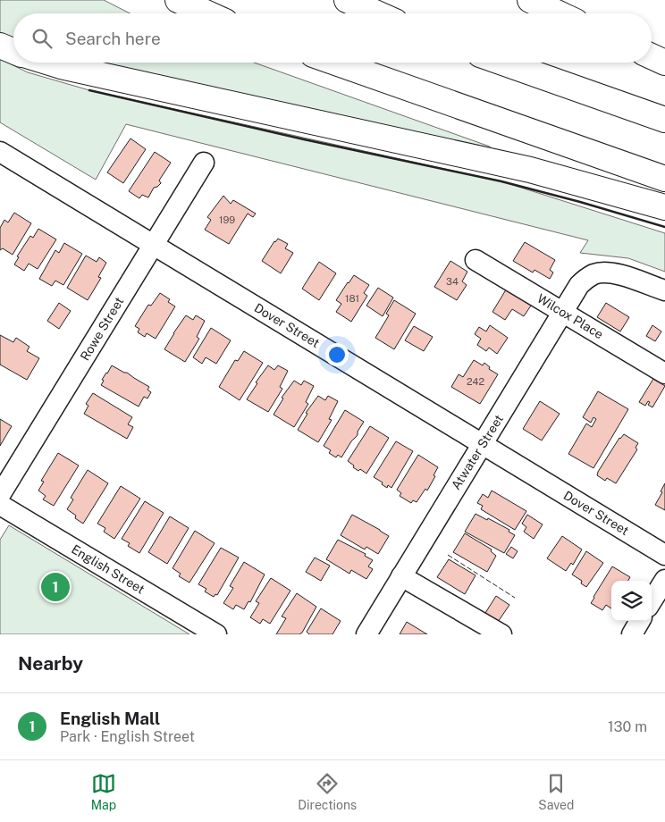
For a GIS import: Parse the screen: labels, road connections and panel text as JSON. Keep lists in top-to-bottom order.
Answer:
{
  "streets": {
    "street": [
      "Wilcox Place",
      "Dover Street",
      "Rowe Street",
      "Atwater Street",
      "English Street"
    ]
  },
  "crossings": [
    ["Wilcox Place", "Atwater Street"],
    ["Dover Street", "Rowe Street"],
    ["Dover Street", "Atwater Street"]
  ],
  "house_numbers": [
    "199",
    "34",
    "181",
    "242"
  ],
  "page": {
    "search": "Search here",
    "pins": "1",
    "heading": "Nearby",
    "list": [
      {
        "mark": "1",
        "name": "English Mall",
        "note": "Park · English Street",
        "value": "130 m"
      }
    ],
    "nav": ["Map", "Directions", "Saved"]
  }
}
